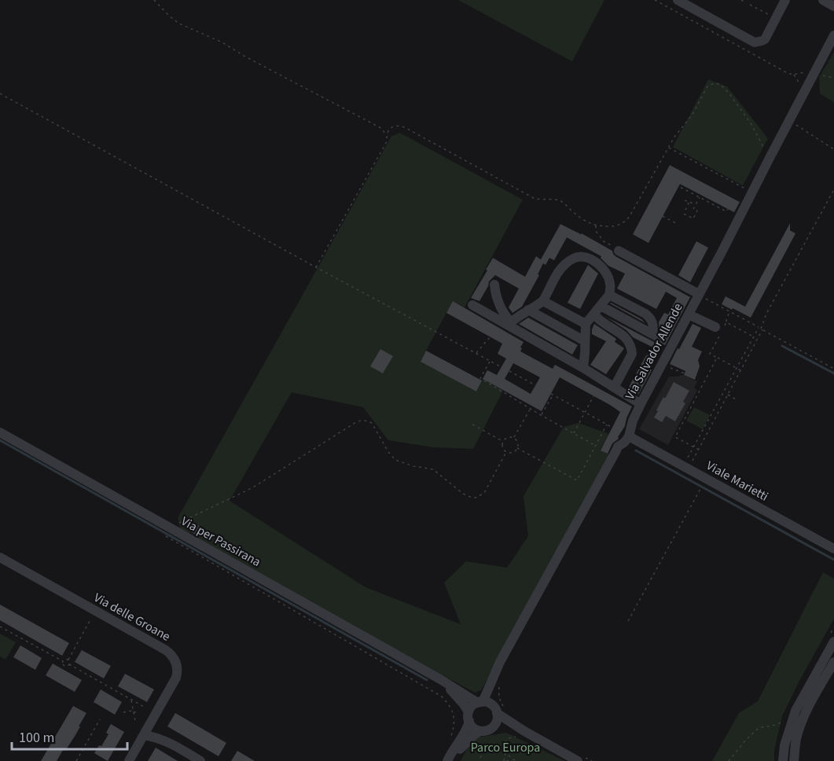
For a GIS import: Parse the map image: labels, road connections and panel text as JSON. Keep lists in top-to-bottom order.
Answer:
{
  "streets": {
    "street": [
      "Via Salvador Allende",
      "Viale Marietti",
      "Via per Passirana",
      "Via delle Groane"
    ]
  },
  "crossings": [
    ["Via Salvador Allende", "Viale Marietti"],
    ["Via Salvador Allende", "Via per Passirana"]
  ],
  "parks": ["Parco Europa"],
  "scale_bar": "100 m"
}
